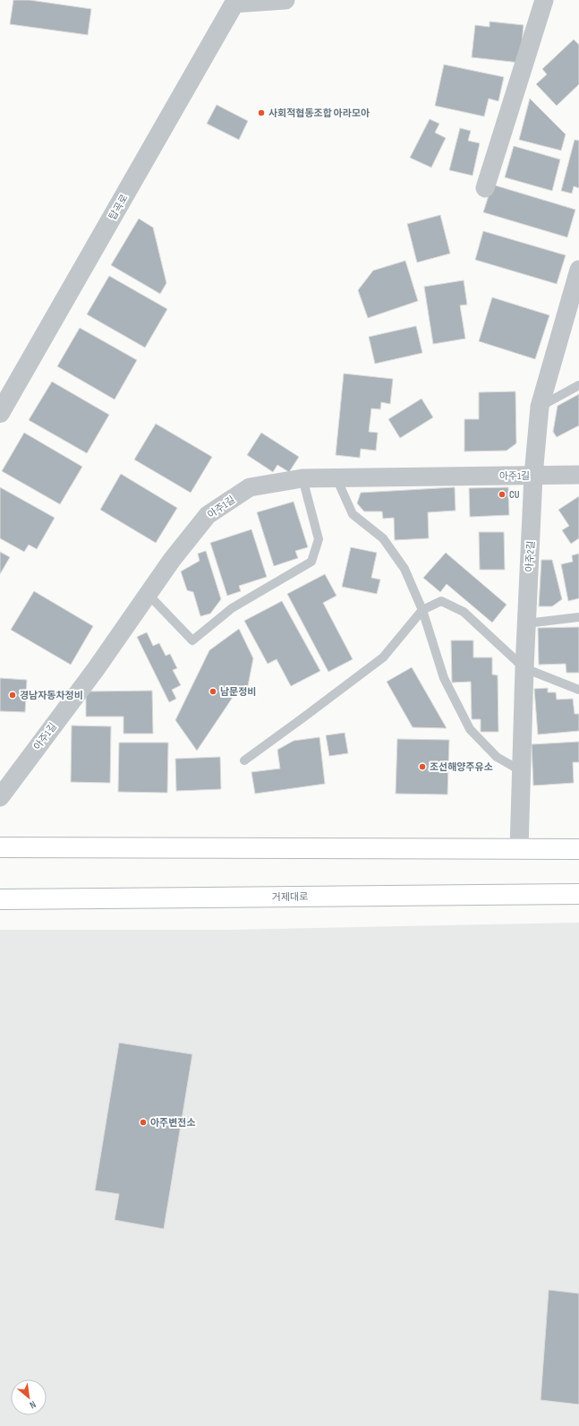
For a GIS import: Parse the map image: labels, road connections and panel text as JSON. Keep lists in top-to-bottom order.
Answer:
{
  "streets": {
    "highway": ["거제대로"],
    "street": ["탑곡로", "아주1길", "아주2길"]
  },
  "crossings": [
    ["아주1길", "아주2길"]
  ],
  "places": [
    "사회적협동조합 아라모아",
    "CU",
    "남문정비",
    "경남자동차정비",
    "조선해양주유소",
    "아주변전소"
  ],
  "north": "bottom right"
}
